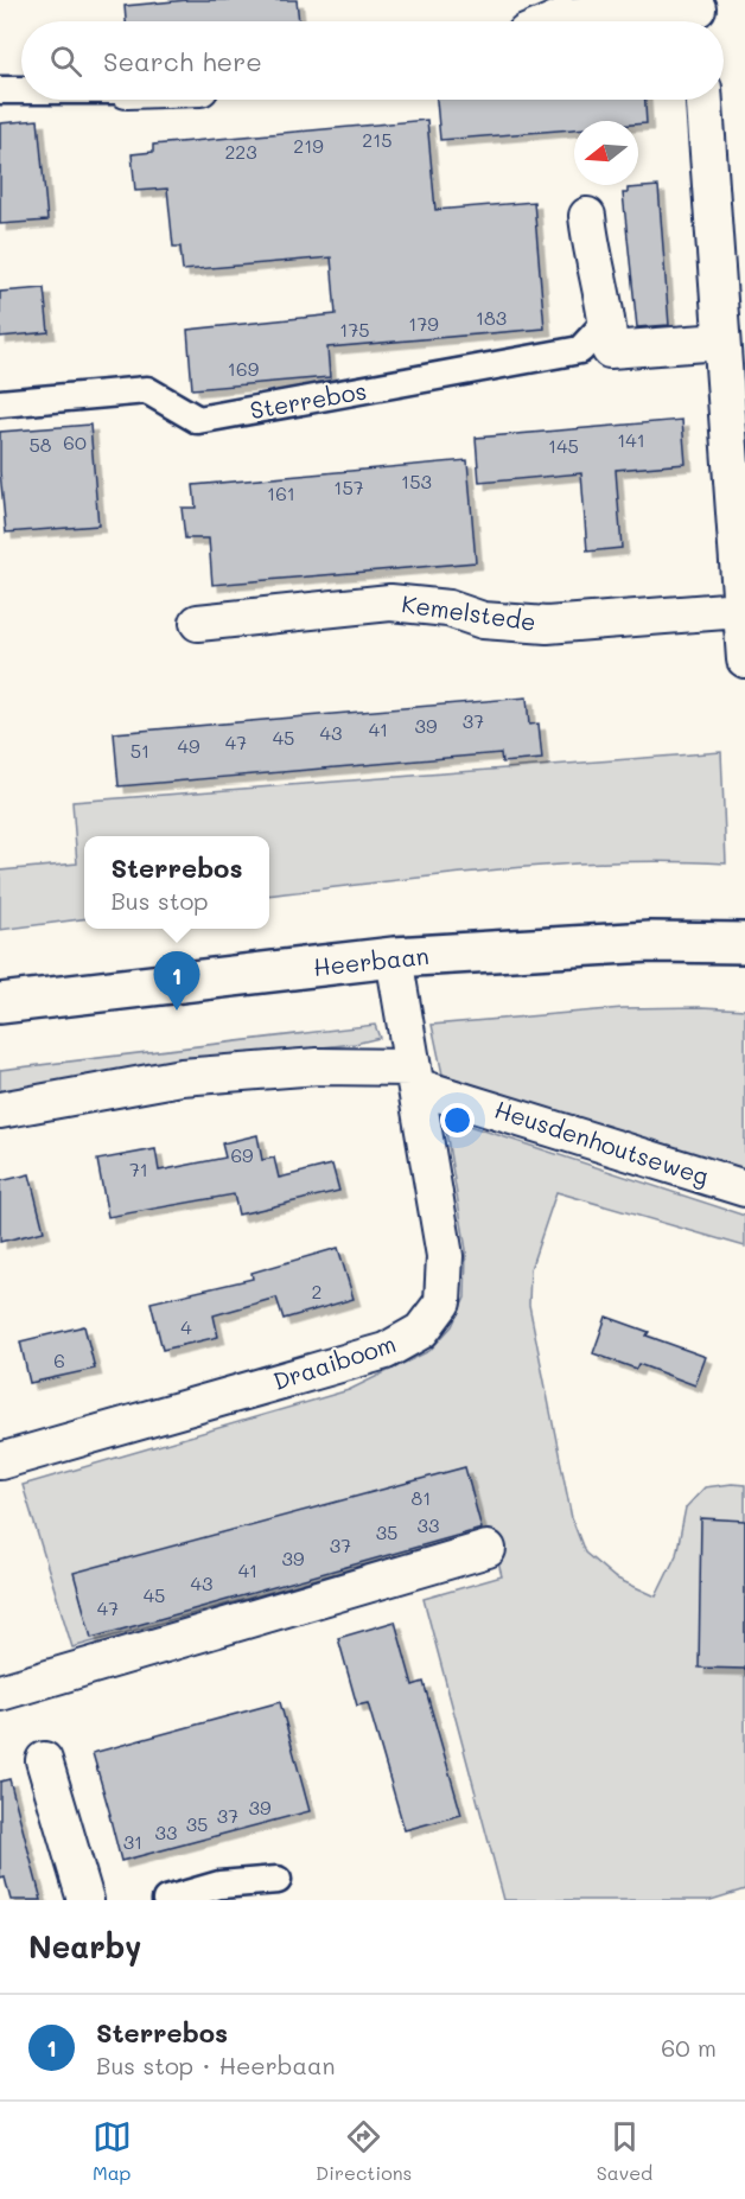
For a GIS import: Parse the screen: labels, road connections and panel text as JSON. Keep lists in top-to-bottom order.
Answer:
{
  "streets": {
    "street": [
      "Sterrebos",
      "Kemelstede",
      "Heerbaan",
      "Heusdenhoutseweg",
      "Draaiboom"
    ]
  },
  "crossings": [
    ["Heerbaan", "Draaiboom"],
    ["Heusdenhoutseweg", "Draaiboom"]
  ],
  "house_numbers": [
    "215",
    "219",
    "223",
    "183",
    "179",
    "175",
    "169",
    "141",
    "60",
    "58",
    "145",
    "153",
    "157",
    "161",
    "37",
    "39",
    "41",
    "43",
    "45",
    "47",
    "49",
    "51",
    "69",
    "71",
    "2",
    "4",
    "6",
    "81",
    "33",
    "35",
    "37",
    "39",
    "41",
    "43",
    "45",
    "47",
    "39",
    "37",
    "35",
    "33",
    "31"
  ],
  "north": "left",
  "page": {
    "search": "Search here",
    "popup": ["Sterrebos", "Bus stop"],
    "pins": "1",
    "heading": "Nearby",
    "list": [
      {
        "mark": "1",
        "name": "Sterrebos",
        "note": "Bus stop · Heerbaan",
        "value": "60 m"
      }
    ],
    "nav": ["Map", "Directions", "Saved"]
  }
}
